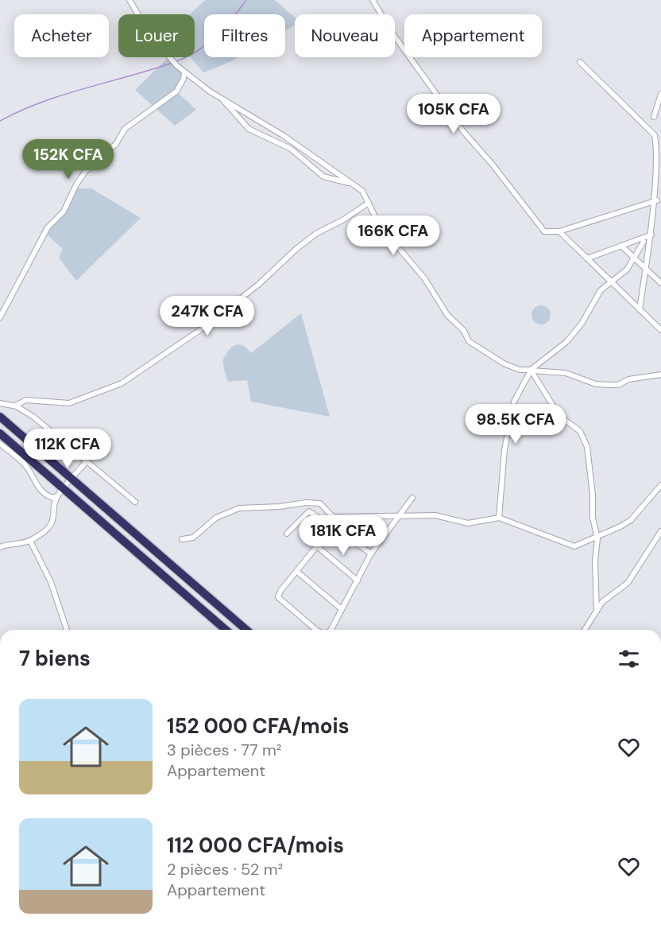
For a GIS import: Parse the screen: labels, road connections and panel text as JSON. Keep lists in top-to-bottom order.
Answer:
{
  "page": {
    "chip": [
      "Acheter",
      "Louer",
      "Filtres",
      "Nouveau",
      "Appartement"
    ],
    "price": [
      "105K CFA",
      "152K CFA",
      "166K CFA",
      "247K CFA",
      "98.5K CFA",
      "112K CFA",
      "181K CFA"
    ],
    "heading": "7 biens",
    "list": [
      {
        "name": "152 000 CFA/mois",
        "note": "3 pièces · 77 m² · Appartement"
      },
      {
        "name": "112 000 CFA/mois",
        "note": "2 pièces · 52 m² · Appartement"
      }
    ]
  }
}
